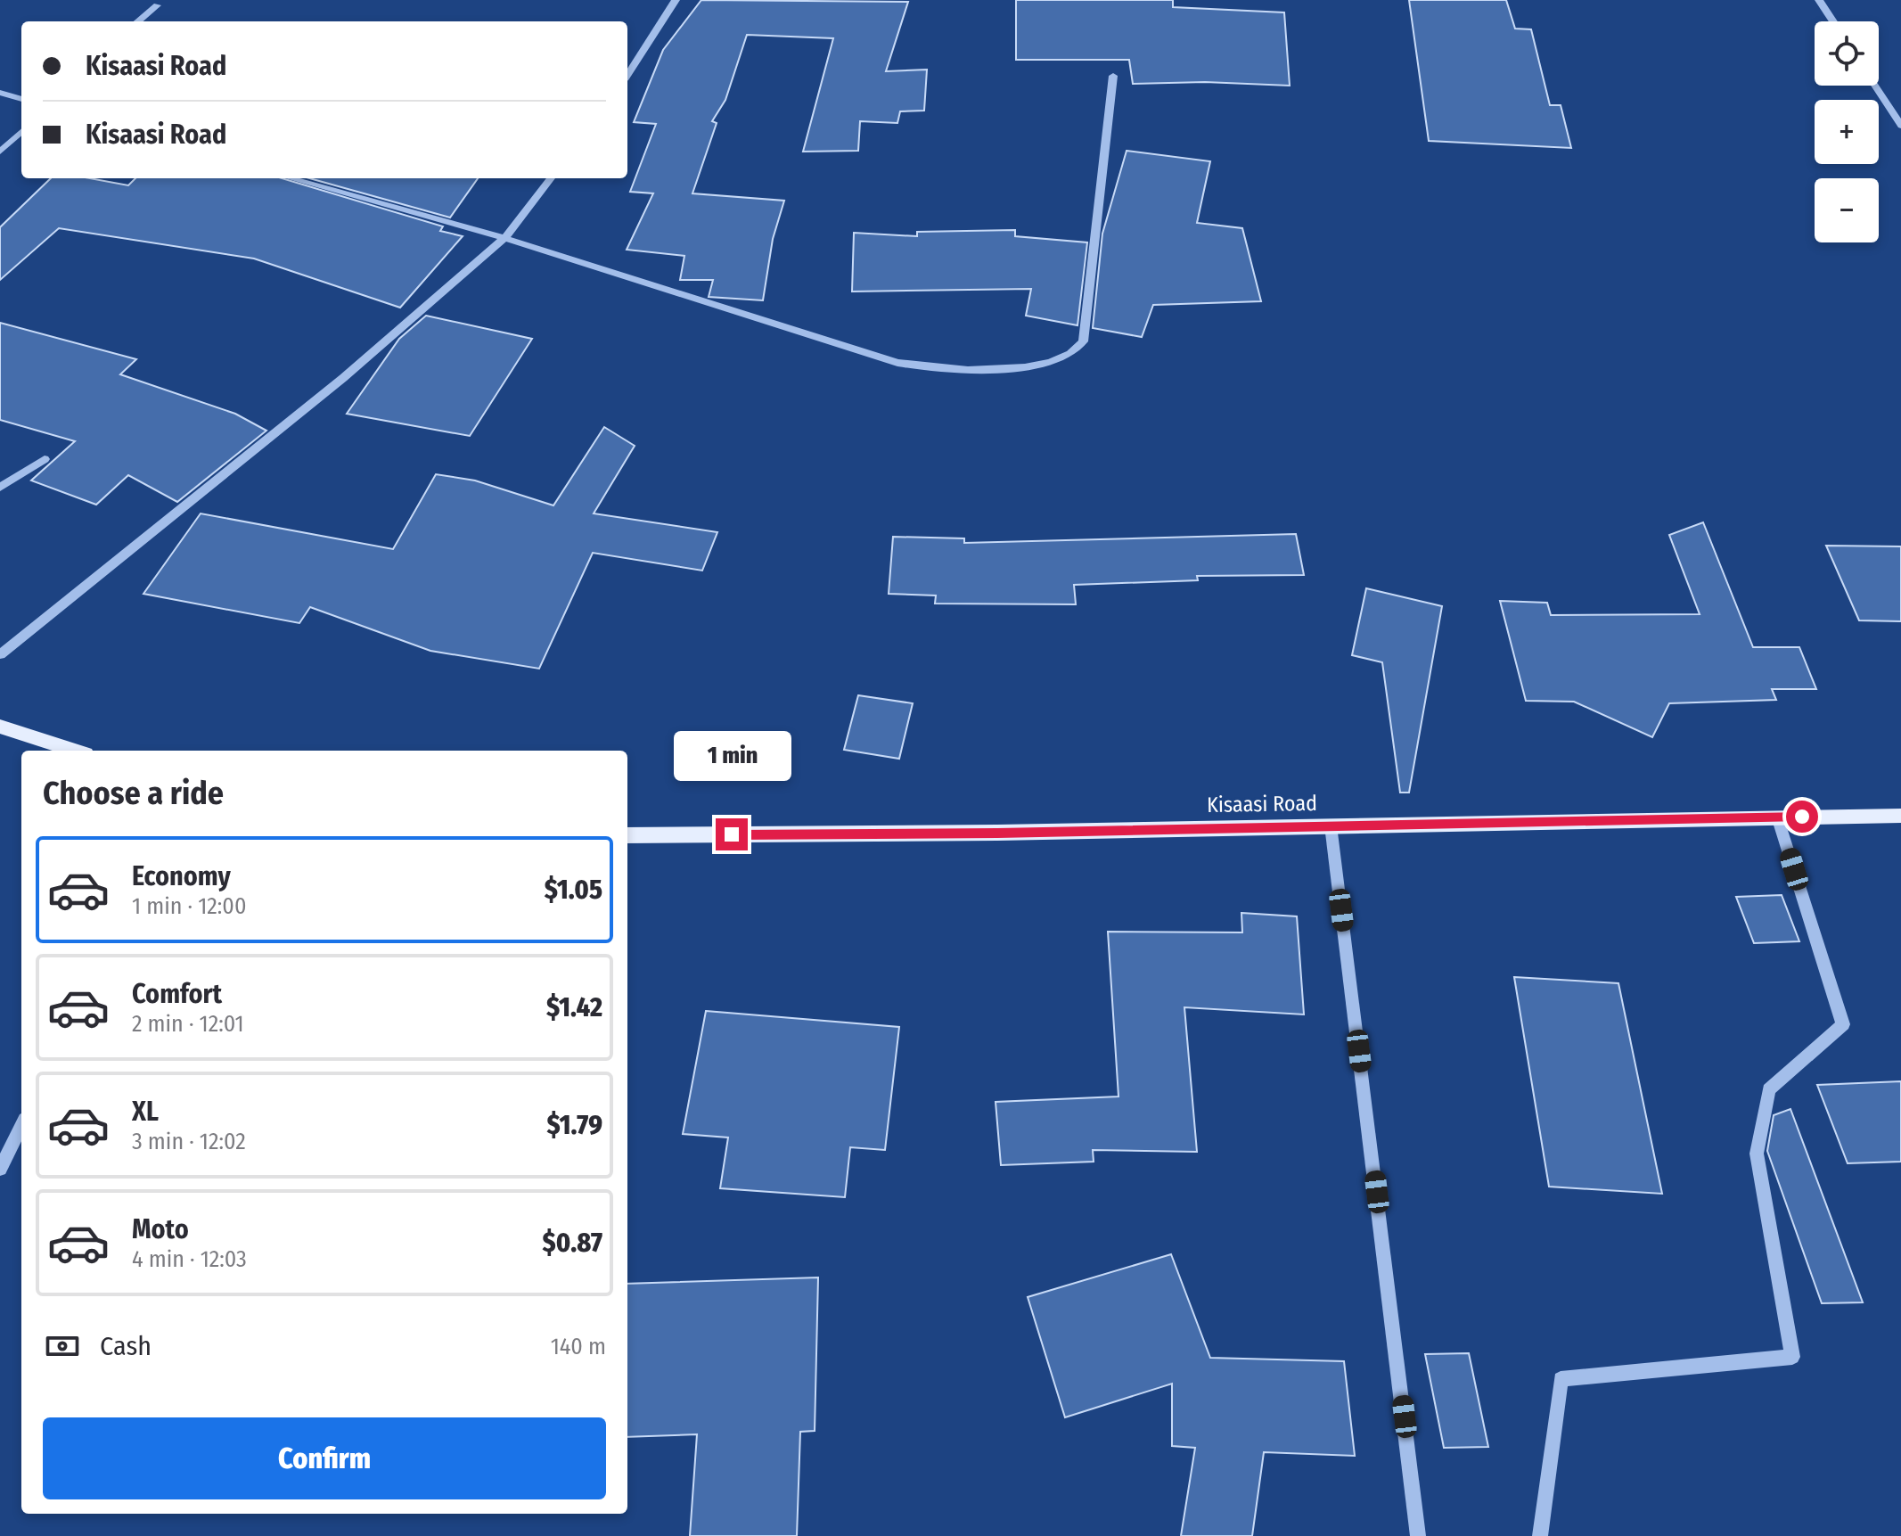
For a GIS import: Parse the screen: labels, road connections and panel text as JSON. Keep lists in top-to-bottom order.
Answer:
{
  "streets": {
    "main road": ["Kisaasi Road"]
  },
  "page": {
    "map_buttons": ["+", "−"],
    "banner": ["Kisaasi Road", "Kisaasi Road"],
    "bubble": "1 min",
    "heading": "Choose a ride",
    "list": [
      {
        "name": "Economy",
        "note": "1 min · 12:00",
        "value": "$1.05"
      },
      {
        "name": "Comfort",
        "note": "2 min · 12:01",
        "value": "$1.42"
      },
      {
        "name": "XL",
        "note": "3 min · 12:02",
        "value": "$1.79"
      },
      {
        "name": "Moto",
        "note": "4 min · 12:03",
        "value": "$0.87"
      }
    ],
    "pay": ["Cash", "140 m"],
    "buttons": "Confirm"
  }
}
